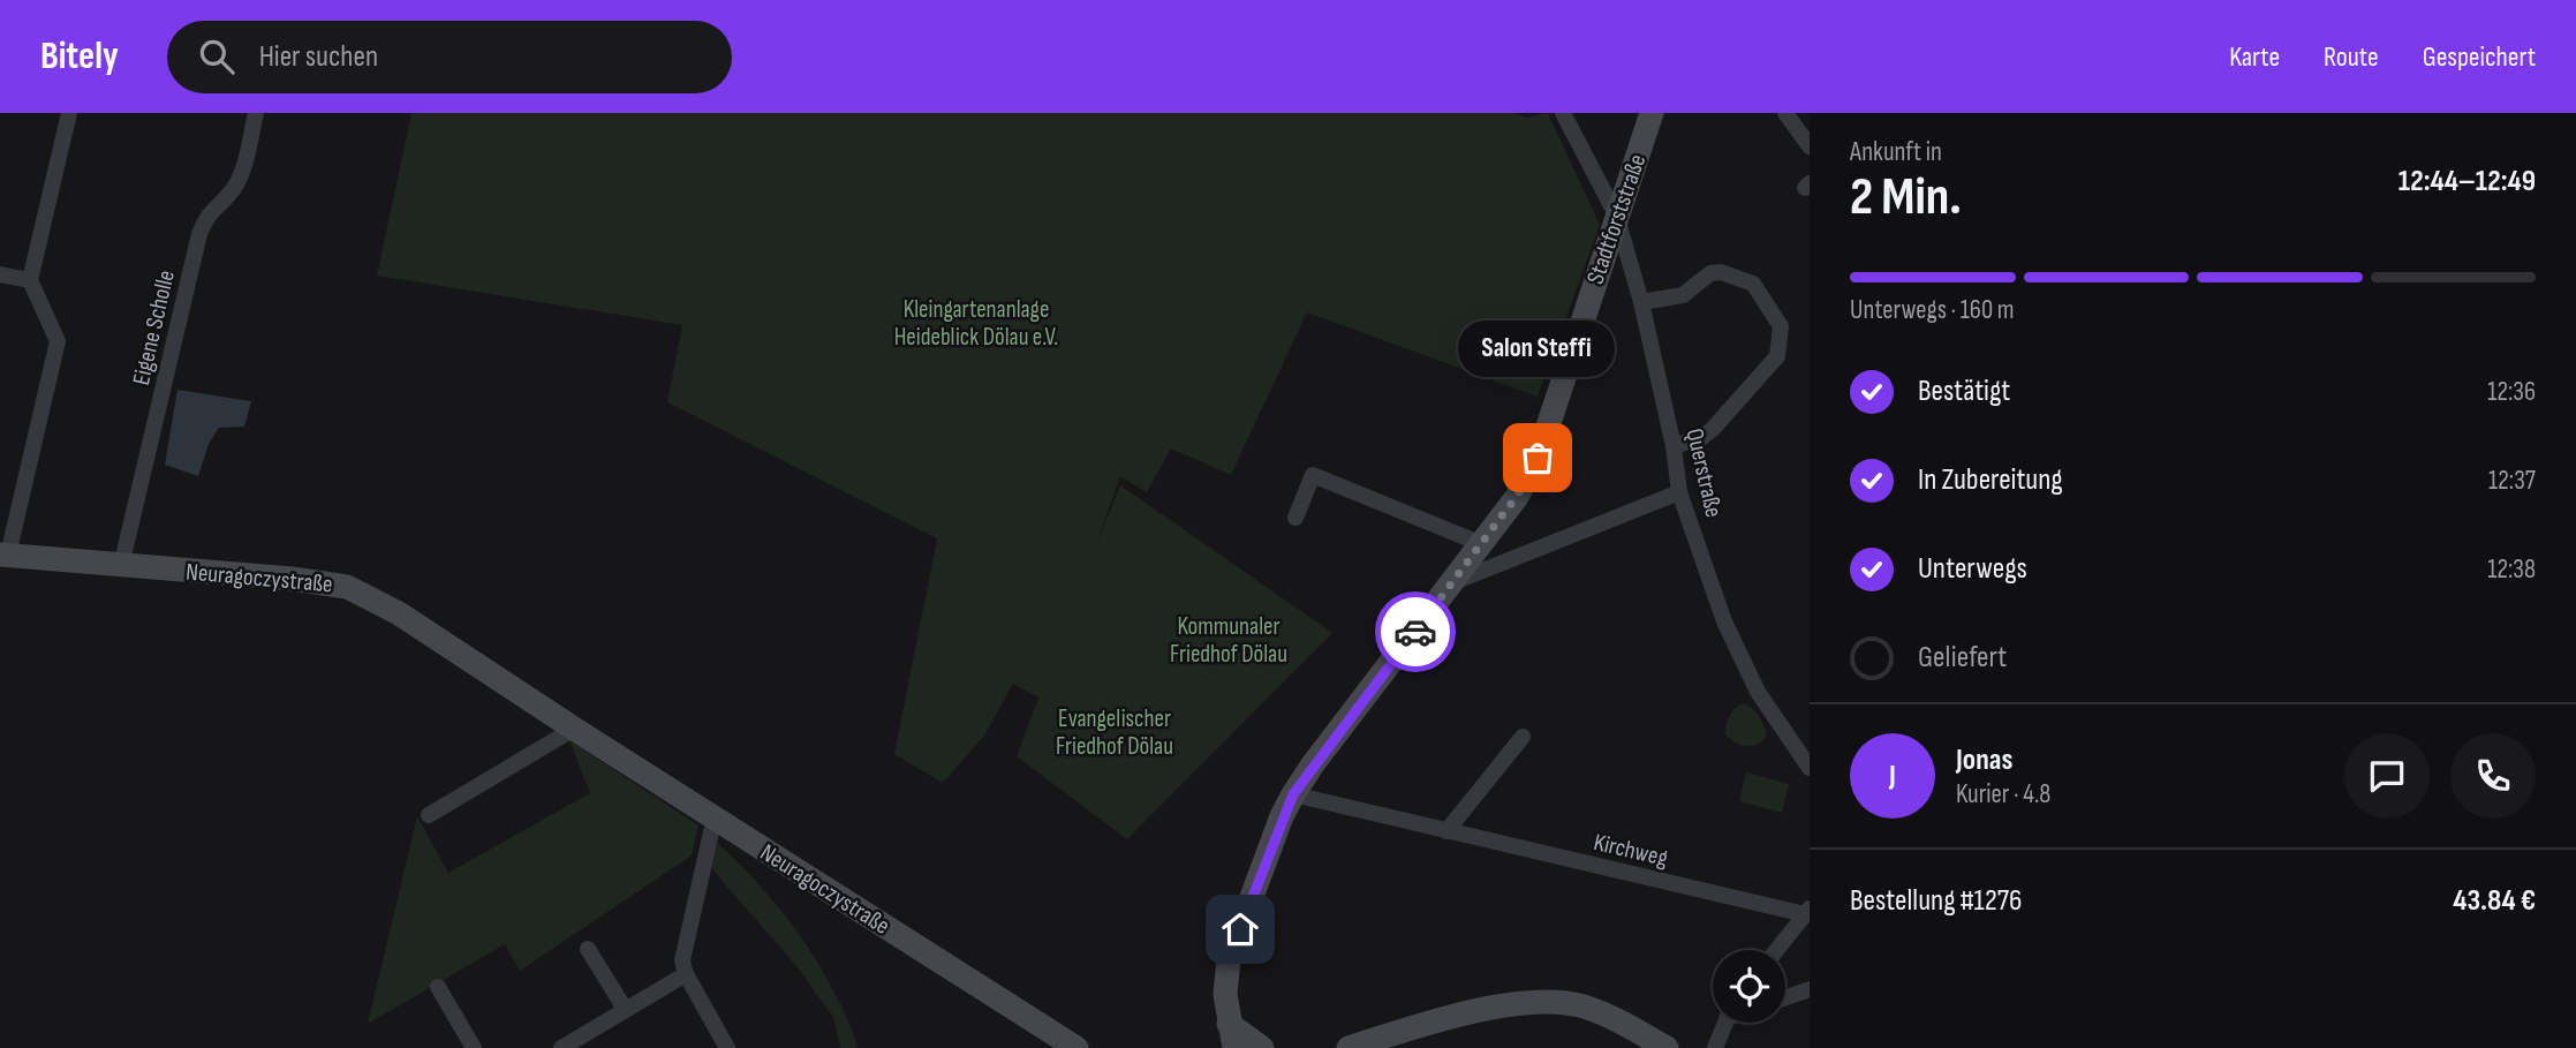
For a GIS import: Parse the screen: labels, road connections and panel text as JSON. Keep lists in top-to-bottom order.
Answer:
{
  "streets": {
    "main road": ["Stadtforststraße", "Neuragoczystraße"],
    "street": ["Eigene Scholle", "Querstraße", "Kirchweg"]
  },
  "crossings": [
    ["Stadtforststraße", "Querstraße"],
    ["Stadtforststraße", "Kirchweg"],
    ["Eigene Scholle", "Neuragoczystraße"]
  ],
  "parks": ["Kleingartenanlage Heideblick Dölau e.V.", "Kommunaler Friedhof Dölau", "Evangelischer Friedhof Dölau"],
  "places": ["Salon Steffi"],
  "page": {
    "header": "Bitely",
    "search": "Hier suchen",
    "nav": ["Karte", "Route", "Gespeichert"],
    "heading": ["2 Min.", "Ankunft in", "12:44–12:49"],
    "panel": [
      "Jonas",
      "Kurier · 4.8",
      "Bestellung #1276",
      "43.84 €"
    ],
    "bar": "Unterwegs · 160 m",
    "bubble": "Salon Steffi",
    "list": [
      ["Bestätigt", "12:36"],
      ["In Zubereitung", "12:37"],
      ["Unterwegs", "12:38"],
      "Geliefert"
    ],
    "round": "J"
  }
}
